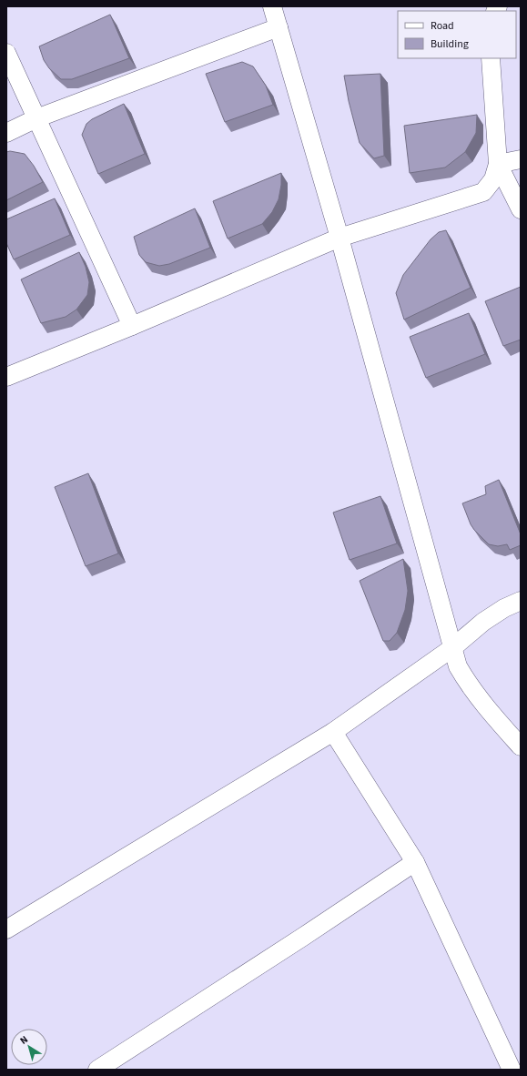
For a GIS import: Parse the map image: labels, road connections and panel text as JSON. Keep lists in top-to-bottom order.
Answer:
{
  "legend": ["Road", "Building"],
  "north": "top left"
}
